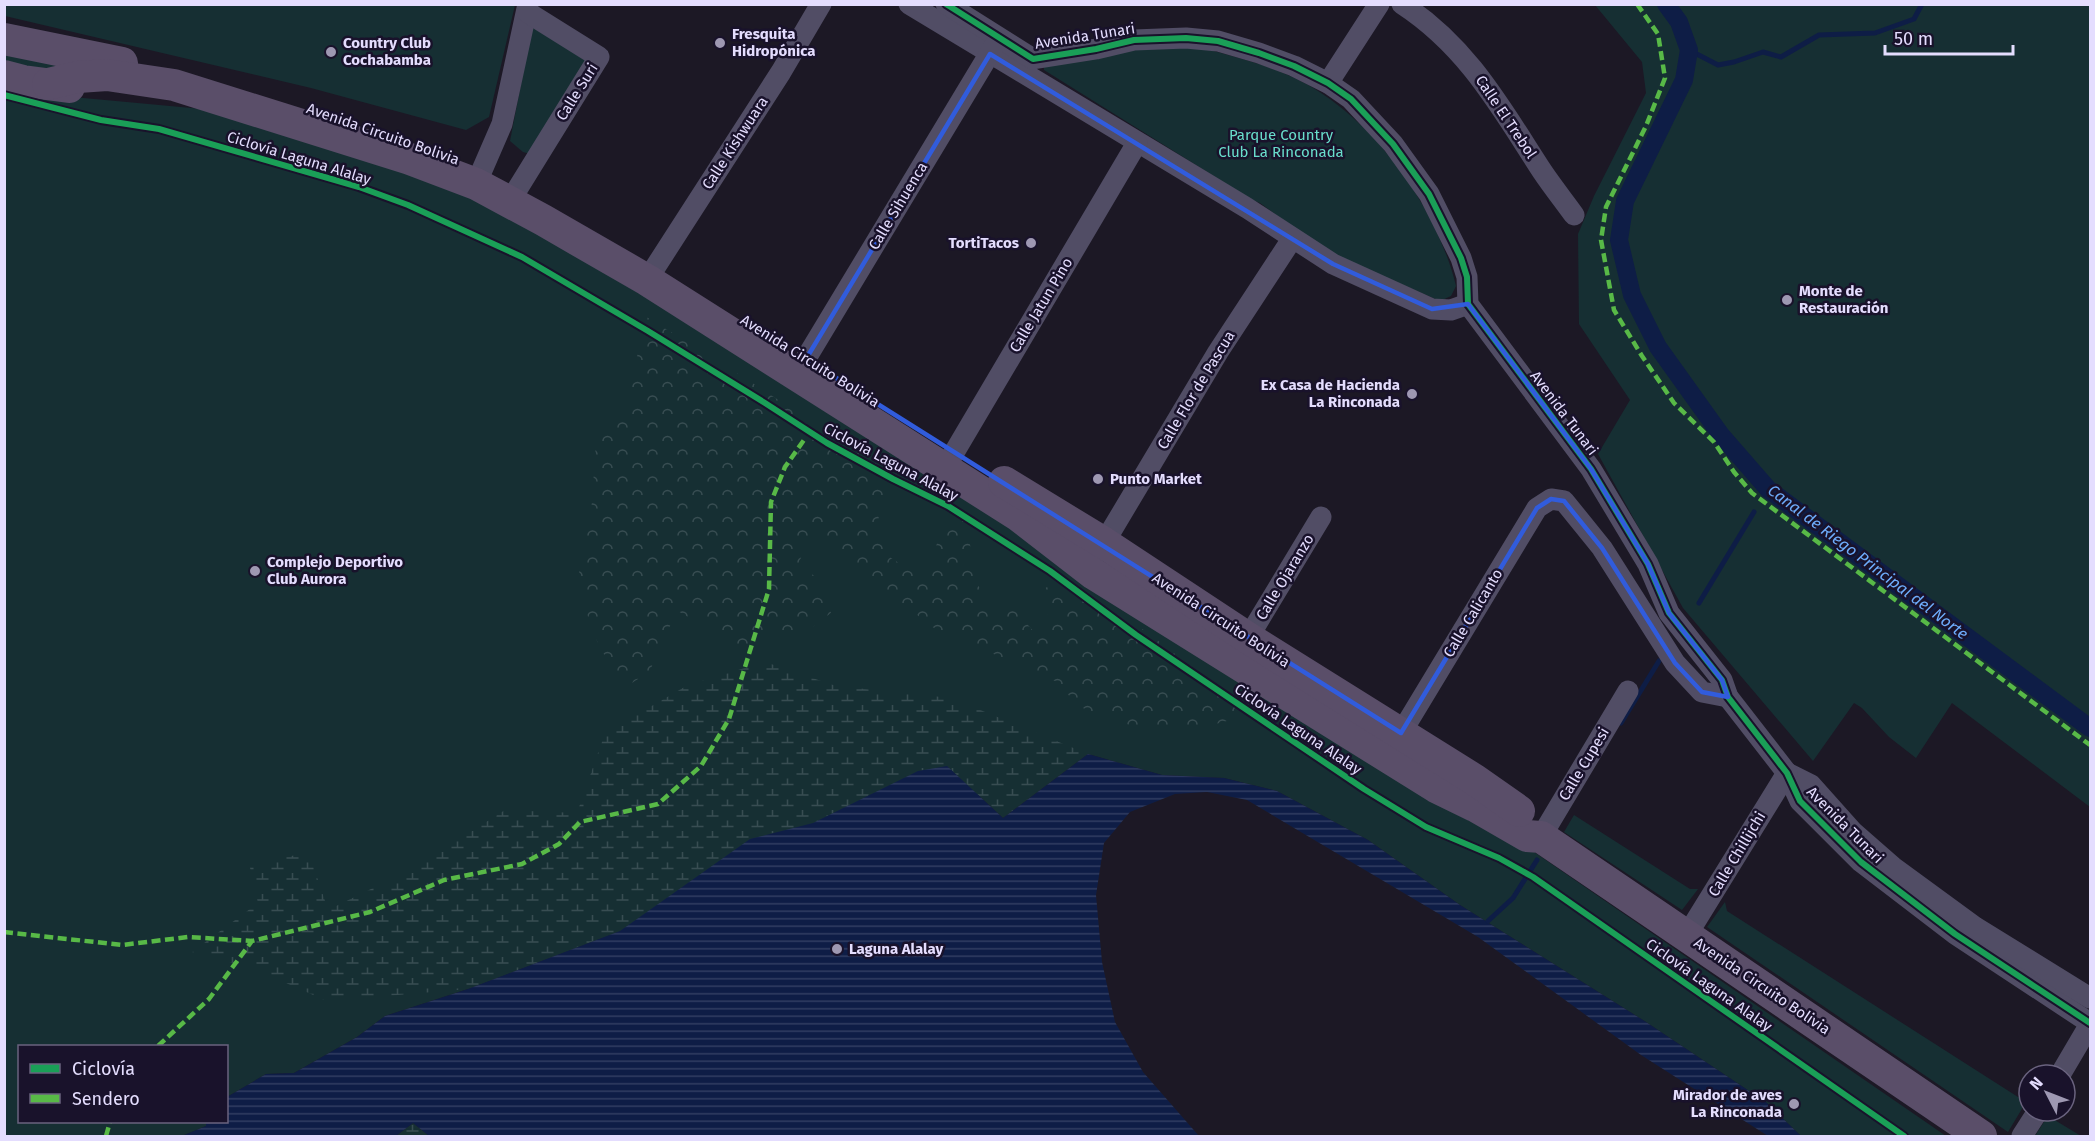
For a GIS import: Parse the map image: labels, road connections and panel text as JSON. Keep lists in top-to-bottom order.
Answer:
{
  "streets": {
    "main road": ["Avenida Circuito Bolivia"],
    "street": [
      "Avenida Tunari",
      "Calle Suri",
      "Calle El Trebol",
      "Calle Kishwuara",
      "Calle Sihuenca",
      "Calle Jatun Pino",
      "Calle Flor de Pascua",
      "Calle Ojaranzo",
      "Calle Calicanto",
      "Calle Cupesi",
      "Calle Chillijchi"
    ],
    "cycle path": ["Ciclovía Laguna Alalay"]
  },
  "crossings": [
    ["Avenida Tunari", "Calle Calicanto"],
    ["Avenida Tunari", "Calle Chillijchi"],
    ["Calle Suri", "Avenida Circuito Bolivia"],
    ["Avenida Circuito Bolivia", "Calle Kishwuara"],
    ["Avenida Circuito Bolivia", "Calle Sihuenca"],
    ["Avenida Circuito Bolivia", "Calle Jatun Pino"],
    ["Avenida Circuito Bolivia", "Calle Flor de Pascua"],
    ["Avenida Circuito Bolivia", "Calle Ojaranzo"],
    ["Avenida Circuito Bolivia", "Calle Calicanto"],
    ["Avenida Circuito Bolivia", "Calle Cupesi"],
    ["Avenida Circuito Bolivia", "Calle Chillijchi"]
  ],
  "water": ["Canal de Riego Principal del Norte"],
  "parks": ["Parque Country Club La Rinconada"],
  "places": [
    "Fresquita Hidropónica",
    "Country Club Cochabamba",
    "TortiTacos",
    "Monte de Restauración",
    "Ex Casa de Hacienda La Rinconada",
    "Punto Market",
    "Complejo Deportivo Club Aurora",
    "Laguna Alalay",
    "Mirador de aves La Rinconada"
  ],
  "legend": ["Ciclovía", "Sendero"],
  "scale_bar": "50 m",
  "north": "top left"
}
